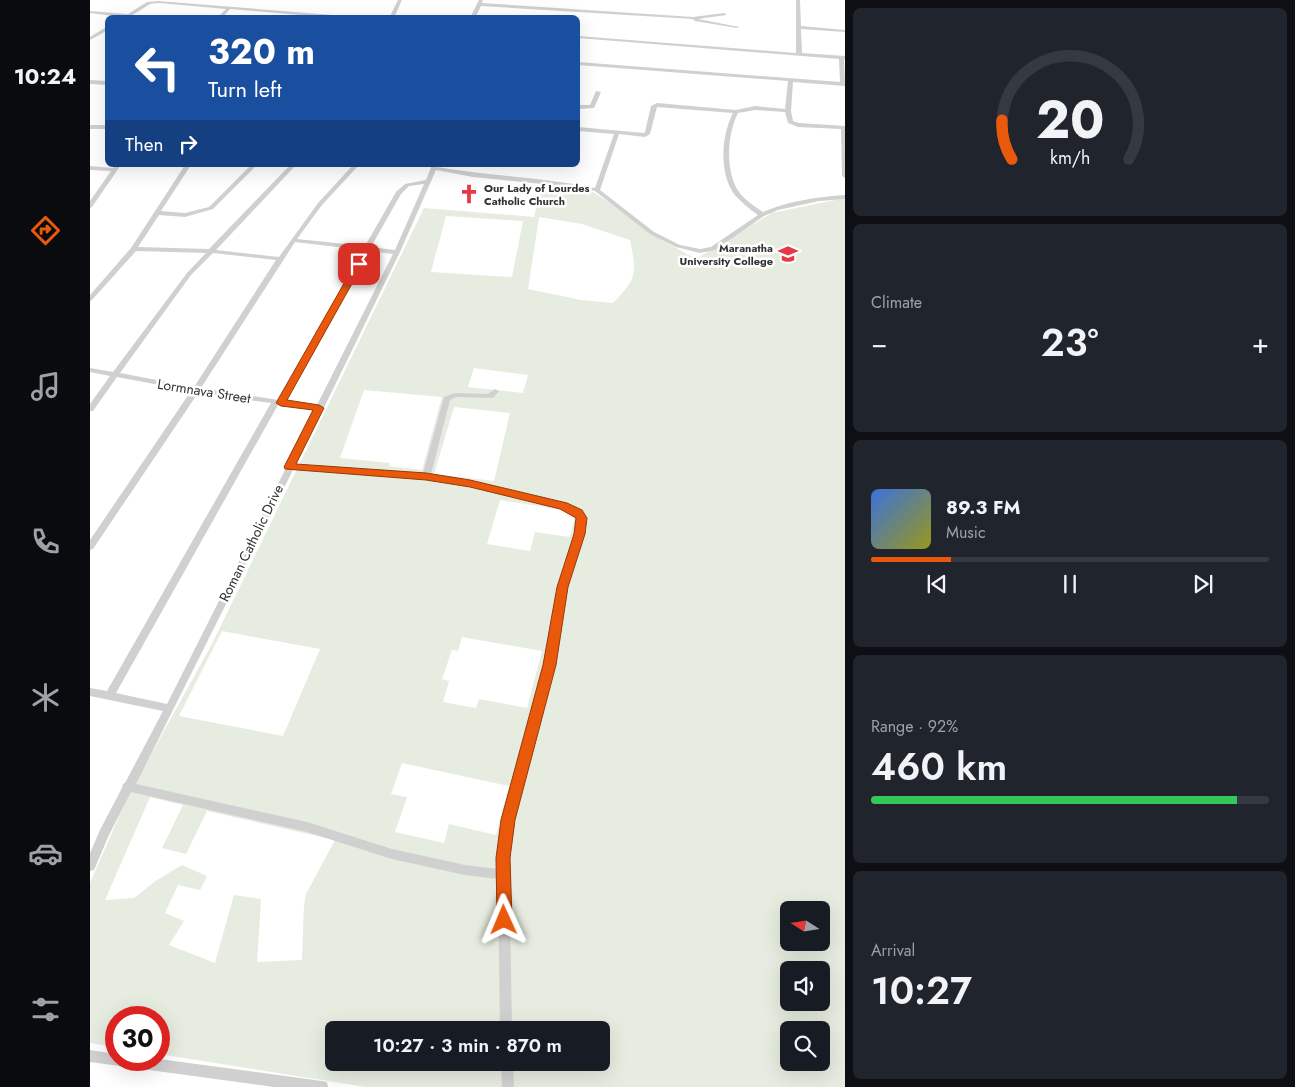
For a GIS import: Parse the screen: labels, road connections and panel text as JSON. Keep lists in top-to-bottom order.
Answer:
{
  "streets": {
    "street": ["Lormnava Street", "Roman Catholic Drive"]
  },
  "crossings": [
    ["Lormnava Street", "Roman Catholic Drive"]
  ],
  "places": {
    "church": ["Our Lady of Lourdes Catholic Church"],
    "school or university": ["Maranatha University College"]
  },
  "north": "left",
  "page": {
    "tabs": "10:24",
    "turn": ["320 m", "Turn left"],
    "then": "Then",
    "tile": [
      "Climate",
      ["Range · 92%", "460 km"],
      ["Arrival", "10:27"]
    ],
    "heat": ["−", "23°", "+"],
    "song": ["89.3 FM", "Music"],
    "limit": "30",
    "trip": "10:27 · 3 min · 870 m",
    "gauge": ["20", "km/h"]
  }
}
